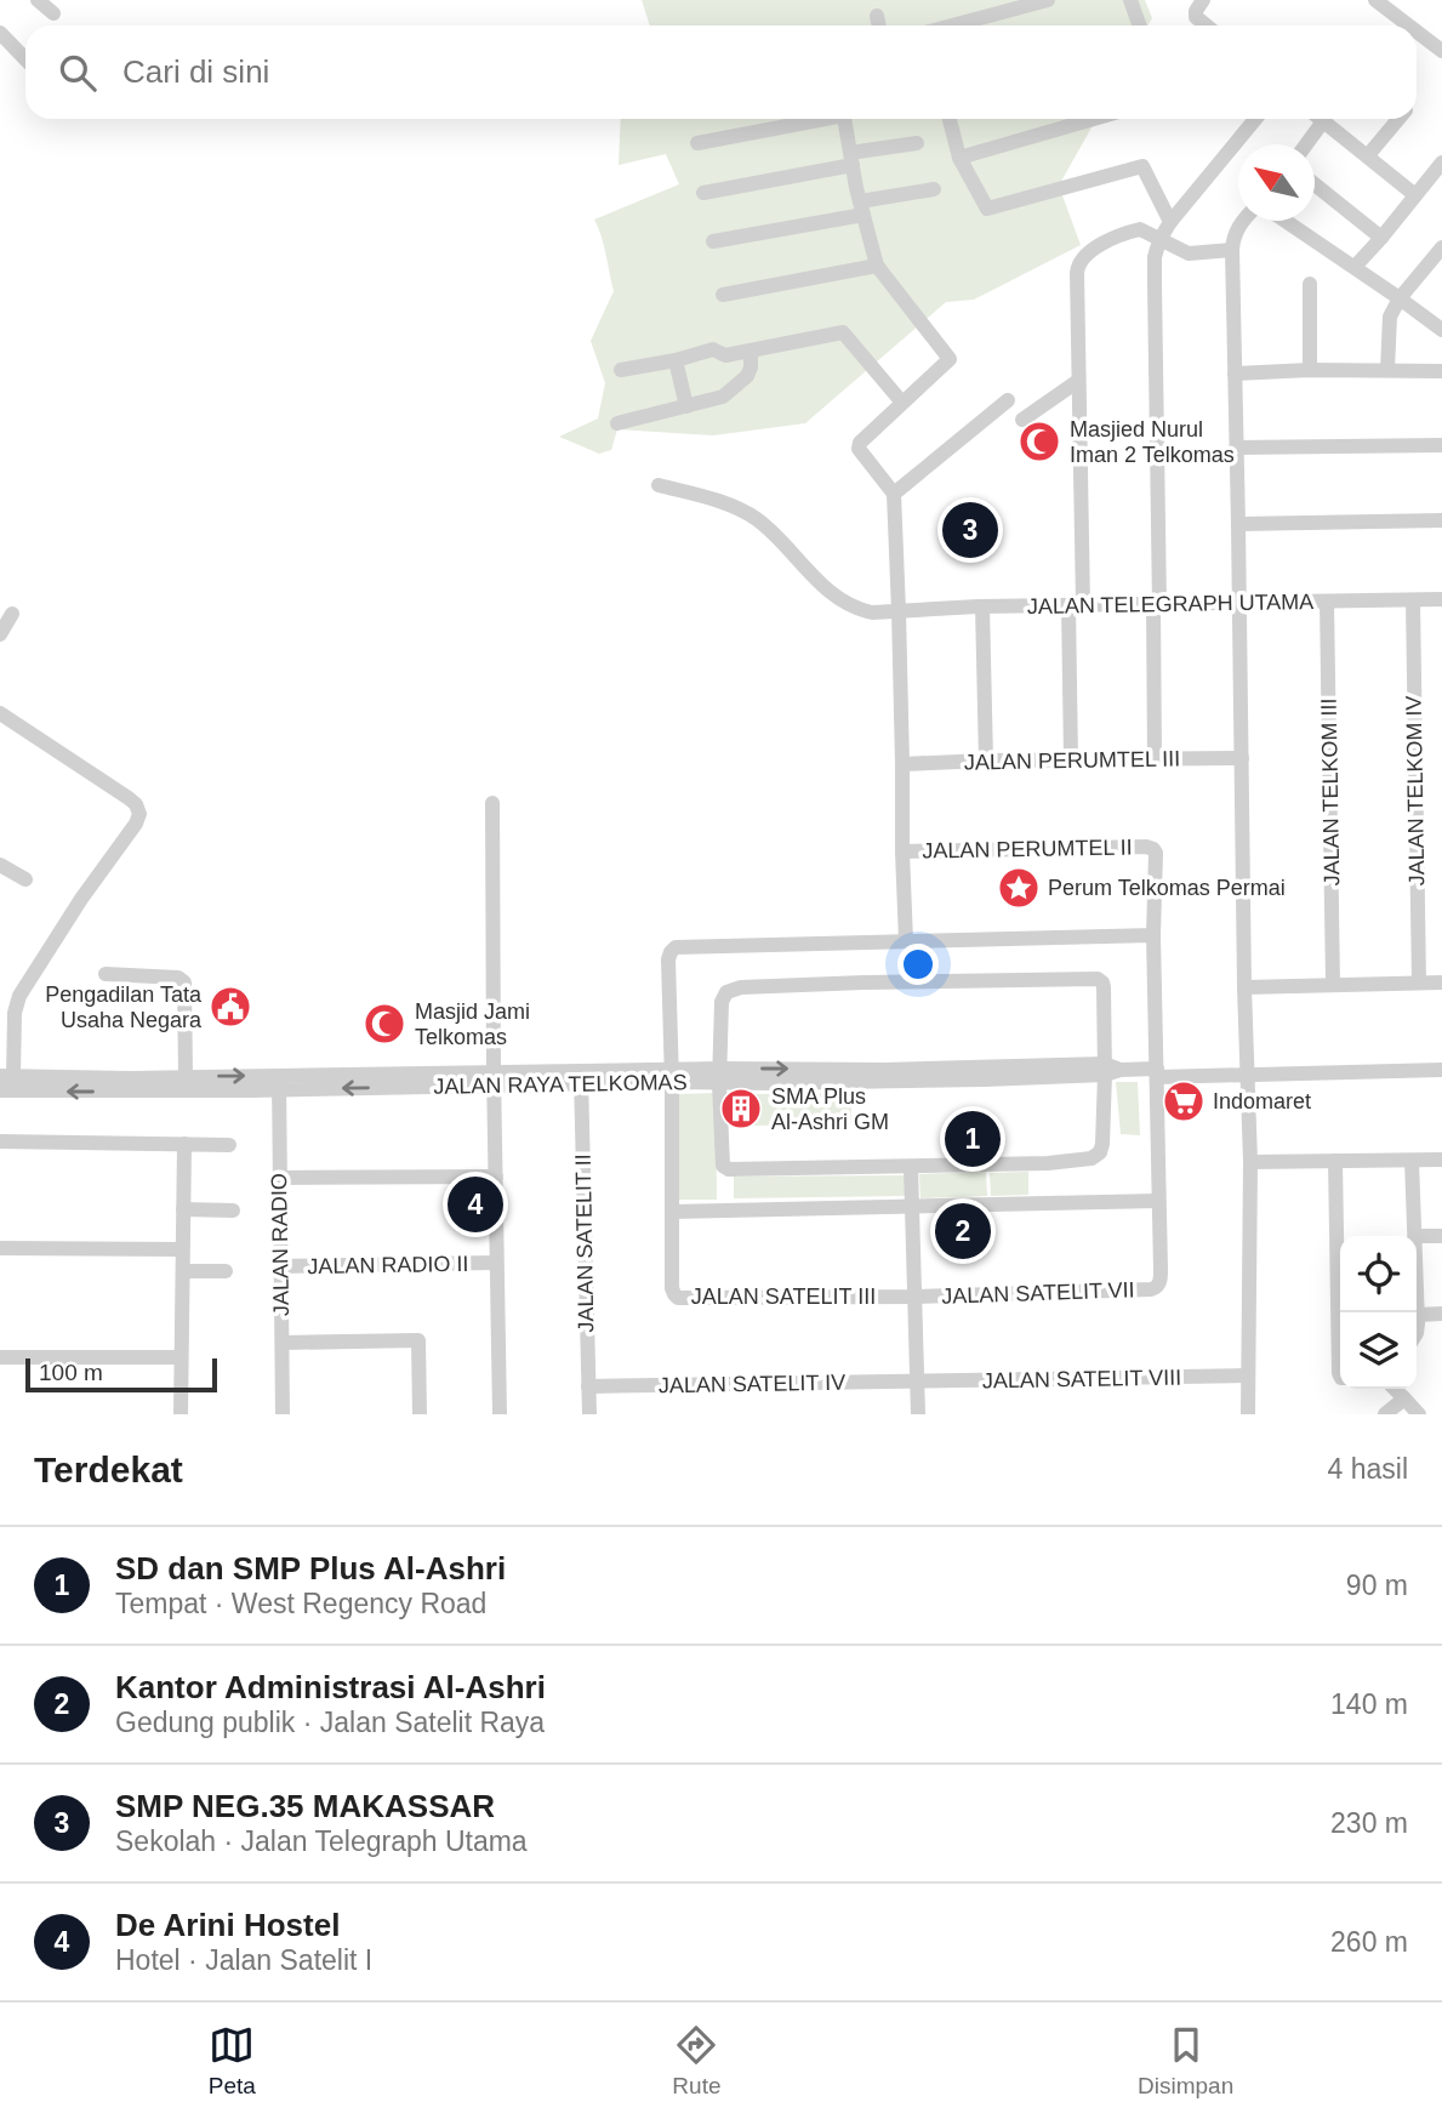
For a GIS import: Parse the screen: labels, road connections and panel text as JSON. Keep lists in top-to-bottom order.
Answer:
{
  "streets": {
    "street": [
      "JALAN TELEGRAPH UTAMA",
      "JALAN PERUMTEL III",
      "JALAN TELKOM IV",
      "JALAN TELKOM III",
      "JALAN PERUMTEL II",
      "JALAN RAYA TELKOMAS",
      "JALAN SATELIT II",
      "JALAN RADIO",
      "JALAN RADIO II",
      "JALAN SATELIT VII",
      "JALAN SATELIT III",
      "JALAN SATELIT VIII",
      "JALAN SATELIT IV"
    ]
  },
  "crossings": [
    ["JALAN TELEGRAPH UTAMA", "JALAN TELKOM IV"],
    ["JALAN TELEGRAPH UTAMA", "JALAN TELKOM III"],
    ["JALAN RAYA TELKOMAS", "JALAN SATELIT II"],
    ["JALAN RAYA TELKOMAS", "JALAN RADIO"],
    ["JALAN RAYA TELKOMAS", "JALAN SATELIT III"],
    ["JALAN SATELIT II", "JALAN SATELIT IV"],
    ["JALAN RADIO", "JALAN RADIO II"],
    ["JALAN SATELIT VII", "JALAN SATELIT III"],
    ["JALAN SATELIT VIII", "JALAN SATELIT IV"]
  ],
  "places": {
    "mosque": ["Masjied Nurul Iman 2 Telkomas", "Masjid Jami Telkomas"],
    "place": ["Perum Telkomas Permai"],
    "public building": ["Pengadilan Tata Usaha Negara"],
    "supermarket": ["Indomaret"],
    "building": ["SMA Plus Al-Ashri GM"]
  },
  "scale_bar": "100 m",
  "north": "top left",
  "page": {
    "search": "Cari di sini",
    "pins": [
      "3",
      "1",
      "4",
      "2"
    ],
    "scale": "100 m",
    "heading": ["Terdekat", "4 hasil"],
    "list": [
      {
        "mark": "1",
        "name": "SD dan SMP Plus Al-Ashri",
        "note": "Tempat · West Regency Road",
        "value": "90 m"
      },
      {
        "mark": "2",
        "name": "Kantor Administrasi Al-Ashri",
        "note": "Gedung publik · Jalan Satelit Raya",
        "value": "140 m"
      },
      {
        "mark": "3",
        "name": "SMP NEG.35 MAKASSAR",
        "note": "Sekolah · Jalan Telegraph Utama",
        "value": "230 m"
      },
      {
        "mark": "4",
        "name": "De Arini Hostel",
        "note": "Hotel · Jalan Satelit I",
        "value": "260 m"
      }
    ],
    "nav": ["Peta", "Rute", "Disimpan"]
  }
}
